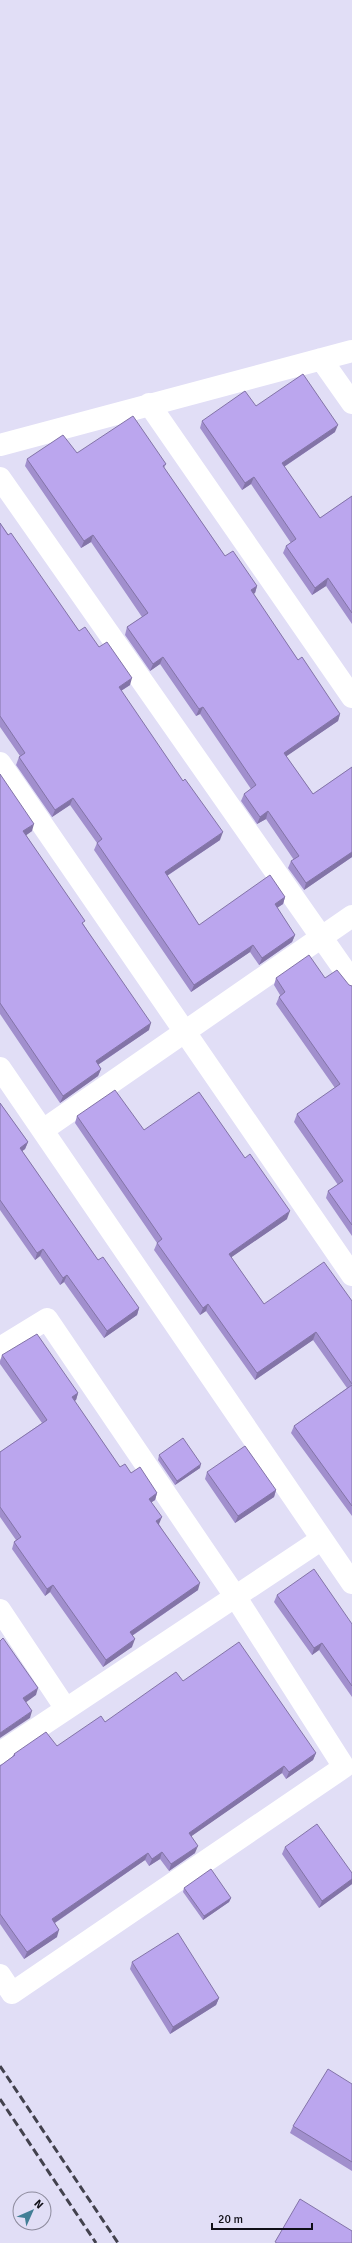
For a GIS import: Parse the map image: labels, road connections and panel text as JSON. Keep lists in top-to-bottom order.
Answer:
{
  "scale_bar": "20 m",
  "north": "top right"
}
